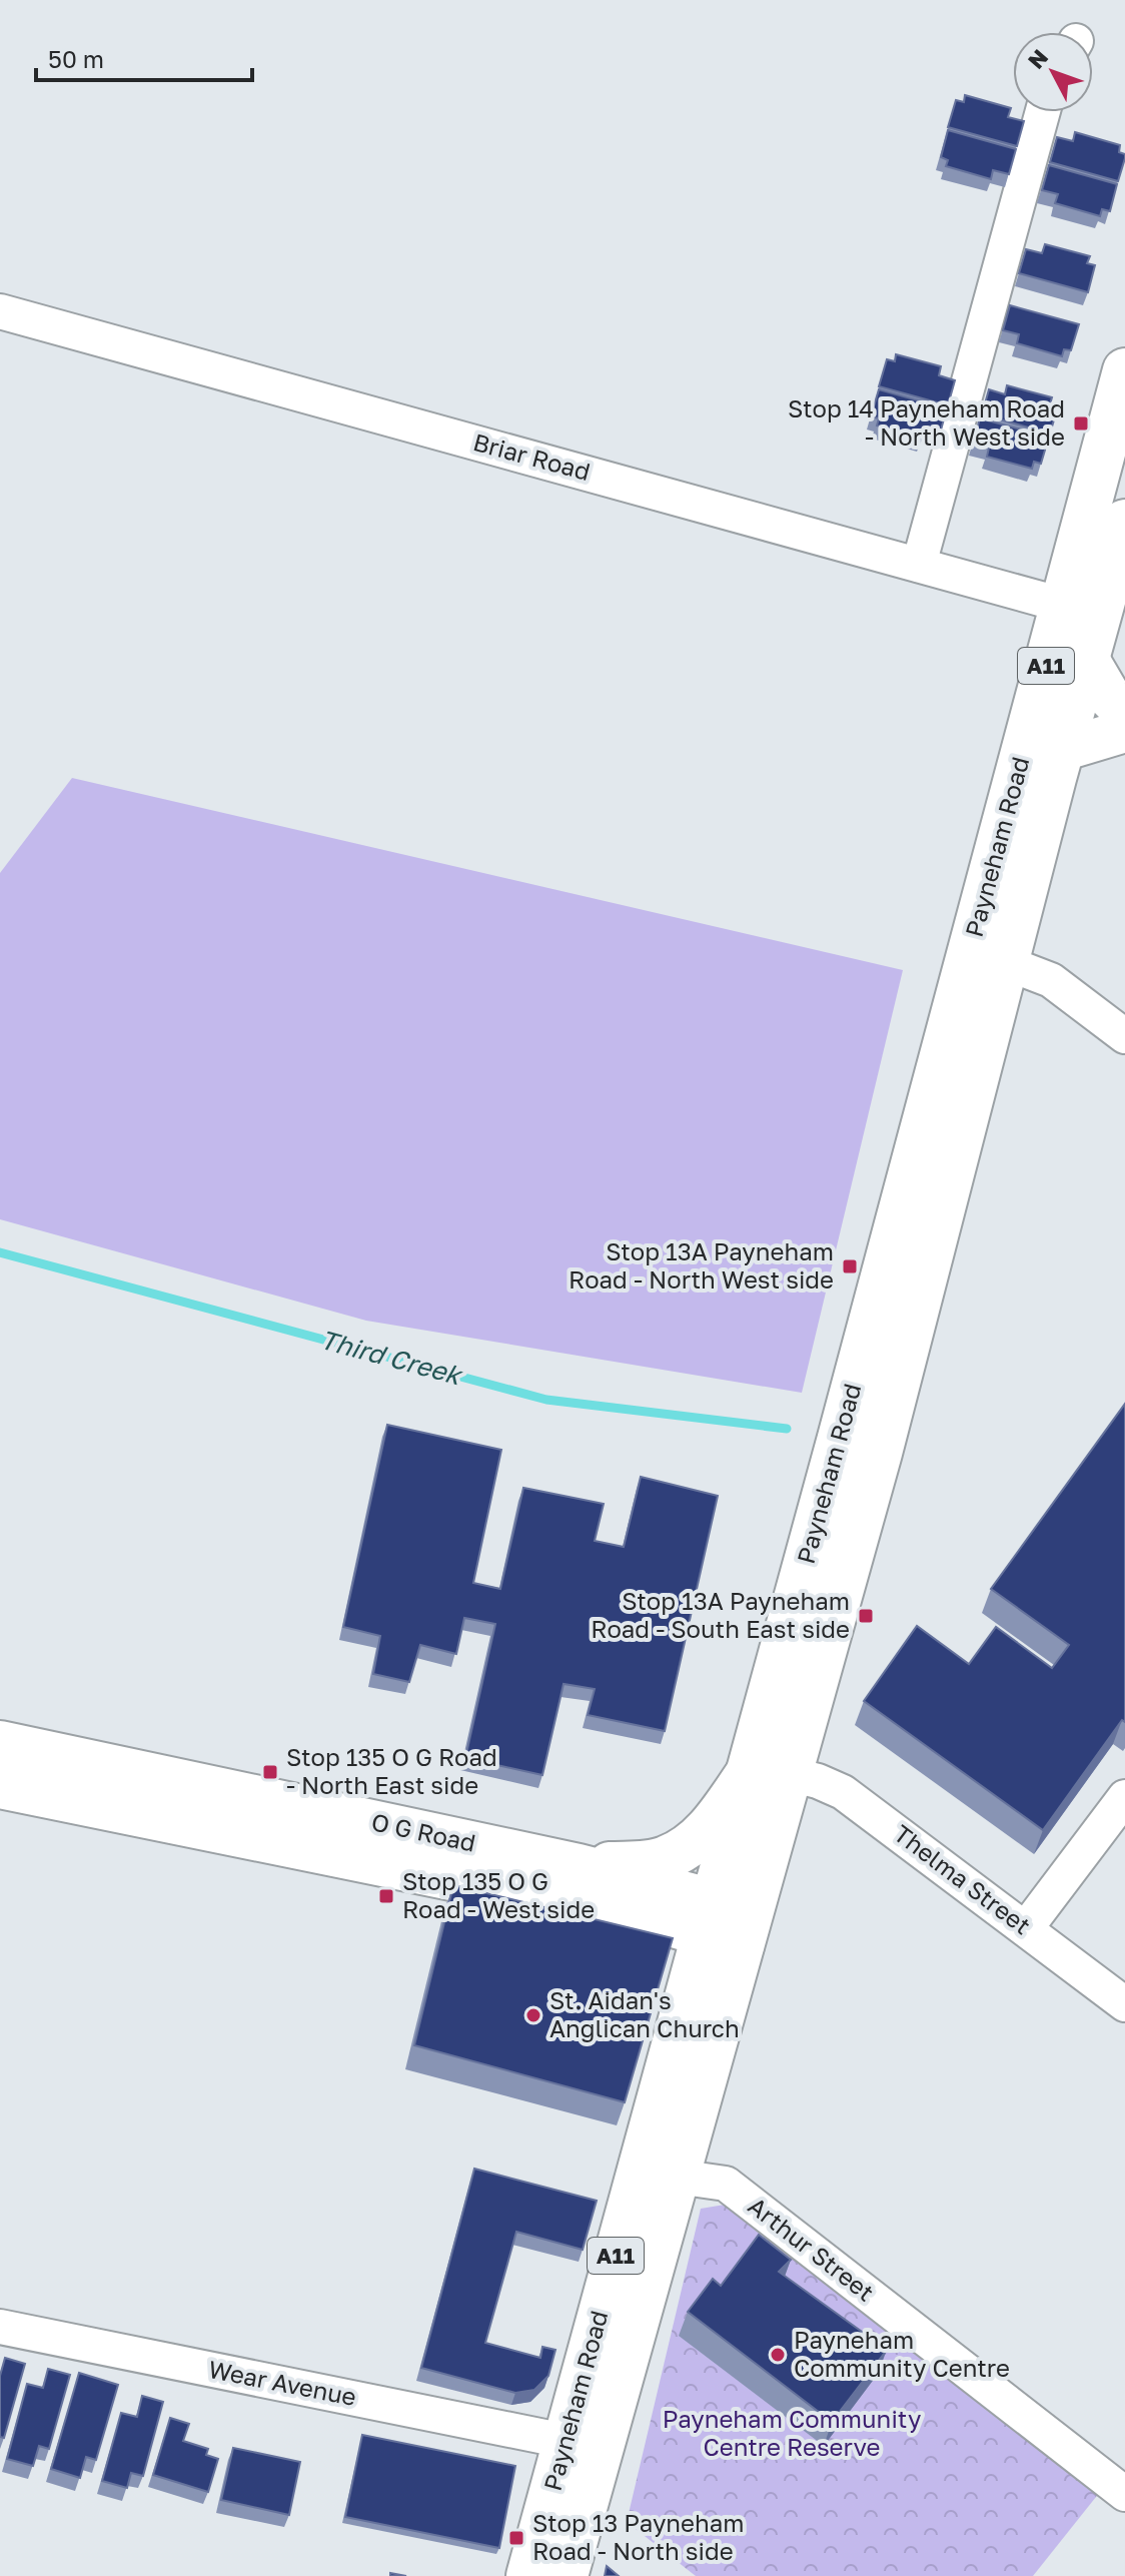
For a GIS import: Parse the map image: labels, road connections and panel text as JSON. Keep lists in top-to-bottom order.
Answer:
{
  "streets": {
    "main road": ["A11", "Payneham Road", "O G Road"],
    "street": [
      "Briar Road",
      "Thelma Street",
      "Arthur Street",
      "Wear Avenue"
    ]
  },
  "crossings": [
    ["Briar Road", "Payneham Road"],
    ["Payneham Road", "O G Road"],
    ["Payneham Road", "Thelma Street"],
    ["Payneham Road", "Arthur Street"],
    ["Payneham Road", "Wear Avenue"]
  ],
  "water": ["Third Creek"],
  "parks": ["Payneham Community Centre Reserve"],
  "places": {
    "transit": [
      "Stop 14 Payneham Road - North West side",
      "Stop 13A Payneham Road - North West side",
      "Stop 13A Payneham Road - South East side",
      "Stop 135 O G Road - North East side",
      "Stop 135 O G Road - West side",
      "Stop 13 Payneham Road - North side"
    ],
    "other": ["St. Aidan's Anglican Church", "Payneham Community Centre"]
  },
  "scale_bar": "50 m",
  "north": "top left"
}
